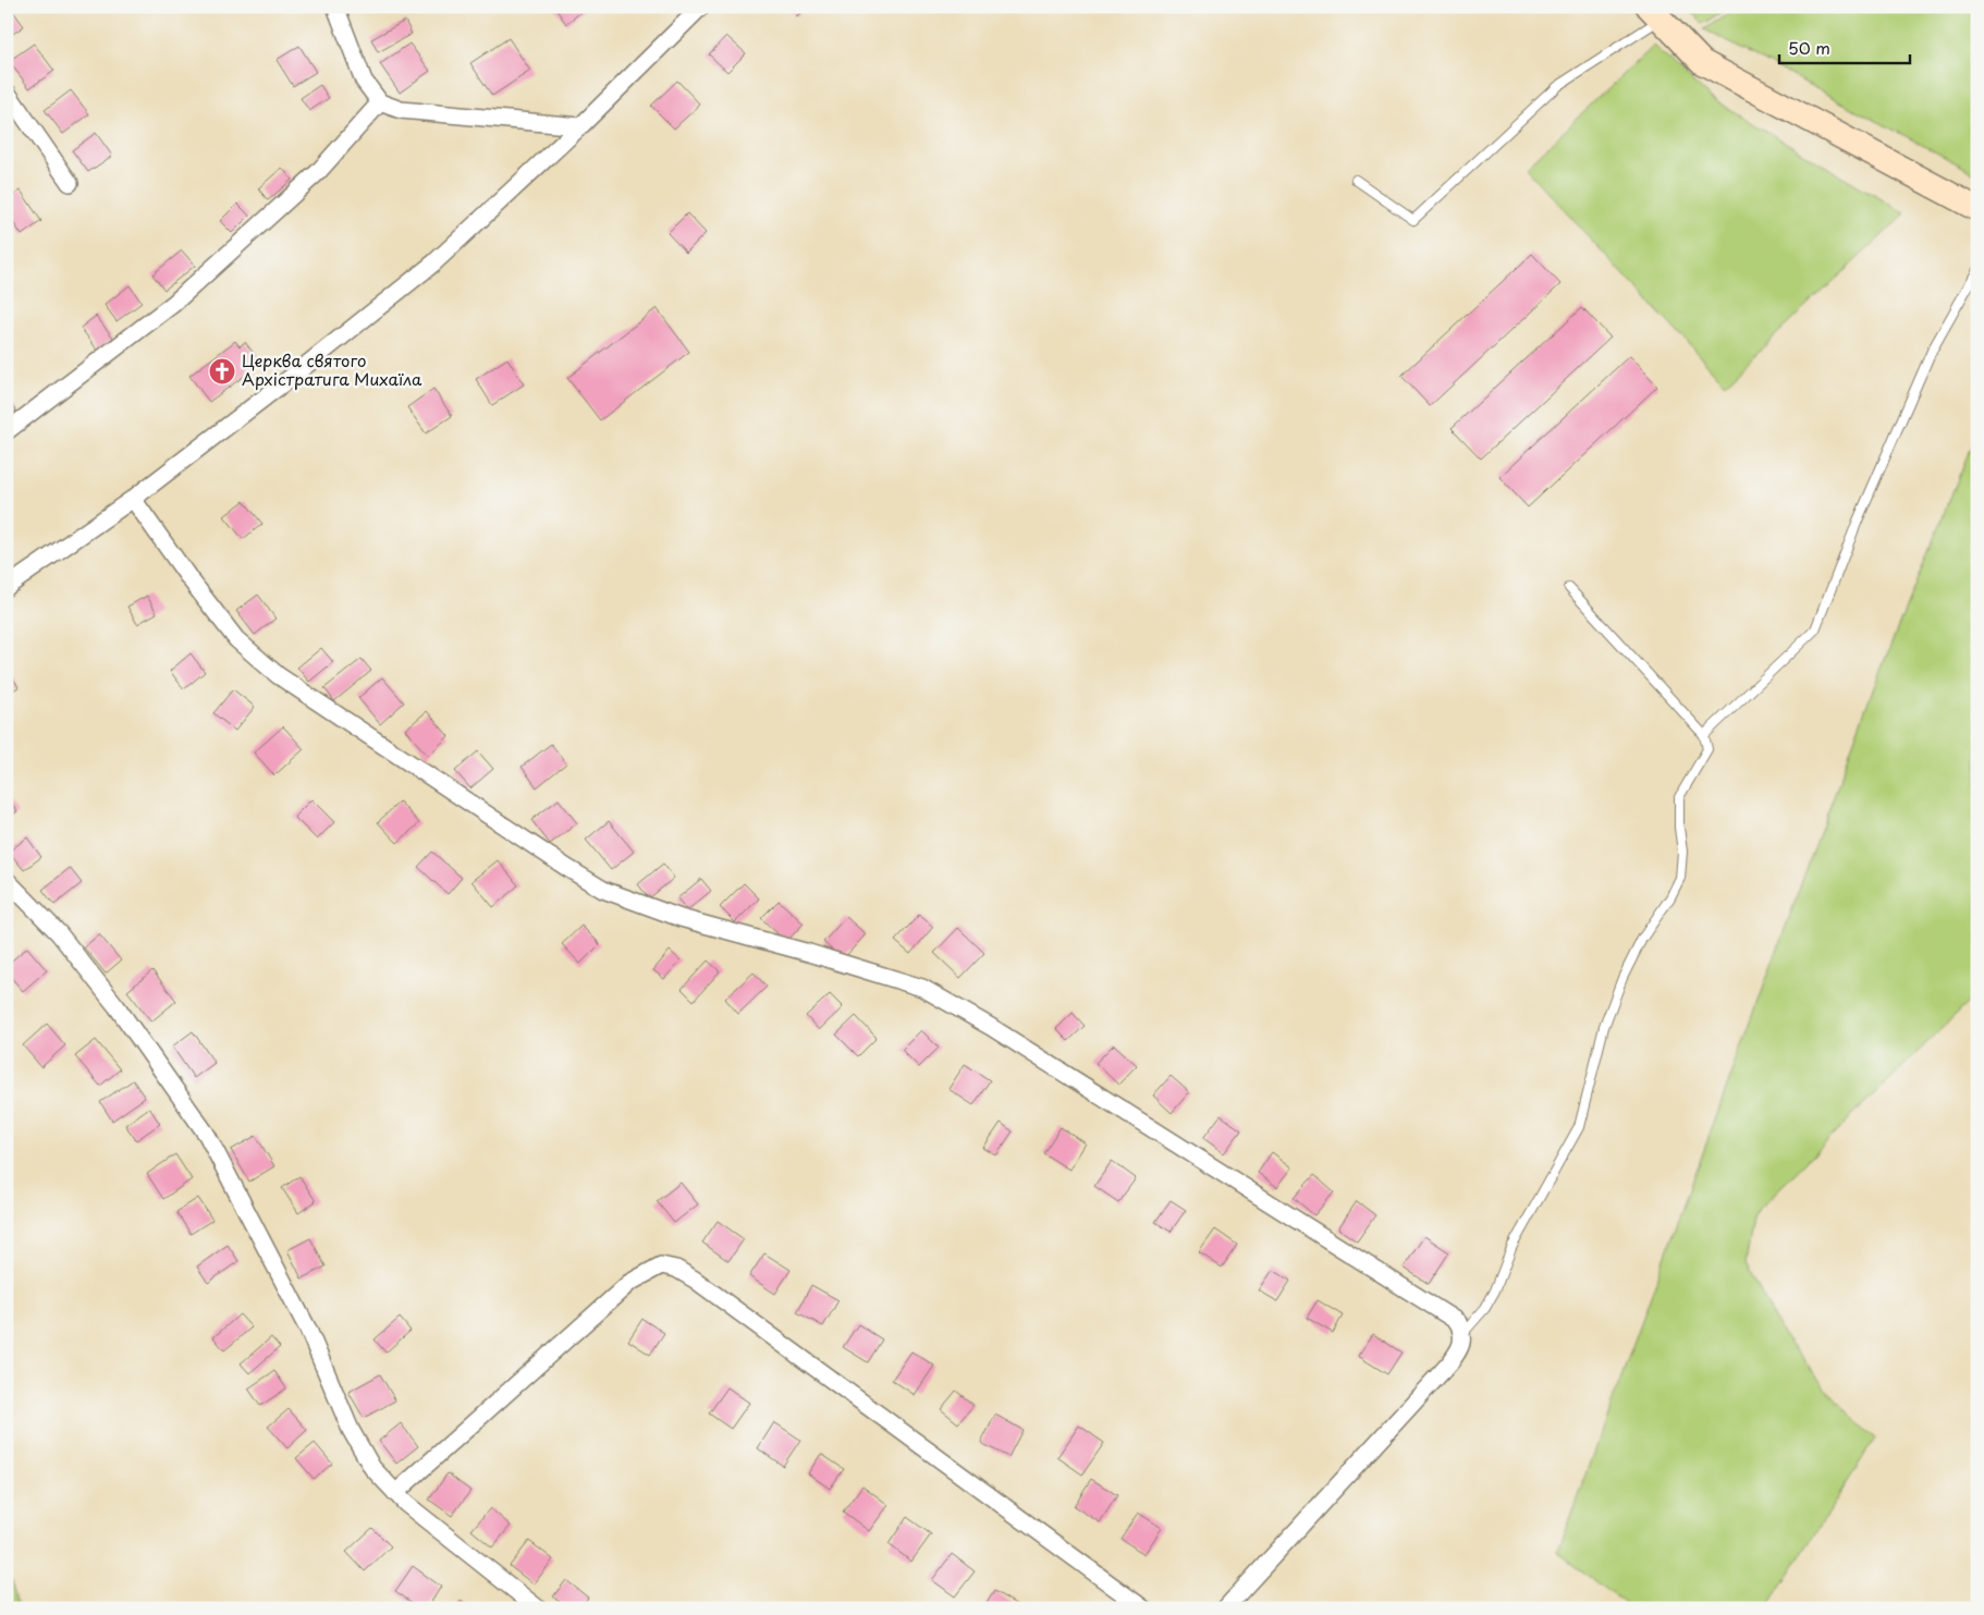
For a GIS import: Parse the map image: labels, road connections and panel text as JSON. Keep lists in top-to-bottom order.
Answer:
{
  "places": {
    "church": ["Церква святого Архістратига Михаїла"]
  },
  "scale_bar": "50 m"
}
